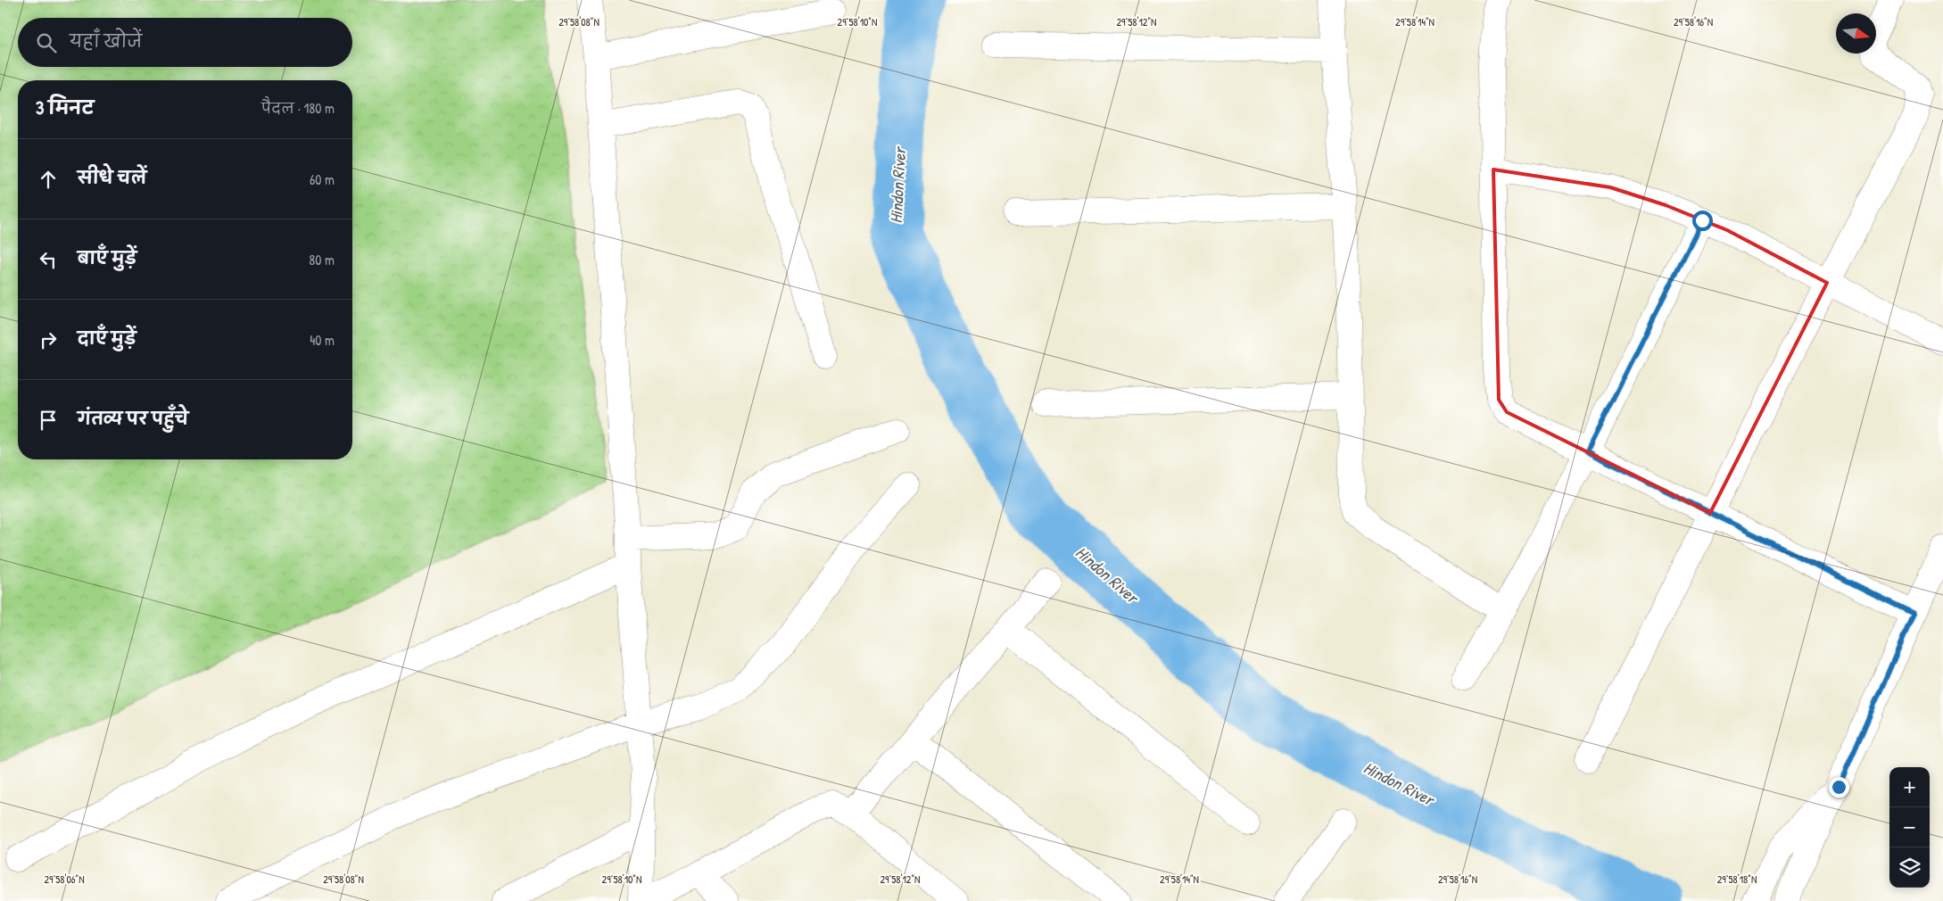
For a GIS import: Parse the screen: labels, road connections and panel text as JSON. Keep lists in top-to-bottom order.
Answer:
{
  "water": ["Hindon River"],
  "north": "right",
  "page": {
    "search": "यहाँ खोजें",
    "heading": ["3 मिनट", "पैदल · 180 m"],
    "list": [
      ["सीधे चलें", "60 m"],
      ["बाएँ मुड़ें", "80 m"],
      ["दाएँ मुड़ें", "40 m"],
      "गंतव्य पर पहुँचे"
    ],
    "map_buttons": ["+", "−"]
  },
  "coordinates": [
    "29°58'08\"N",
    "29°58'10\"N",
    "29°58'12\"N",
    "29°58'14\"N",
    "29°58'16\"N",
    "29°58'06\"N",
    "29°58'18\"N"
  ]
}
